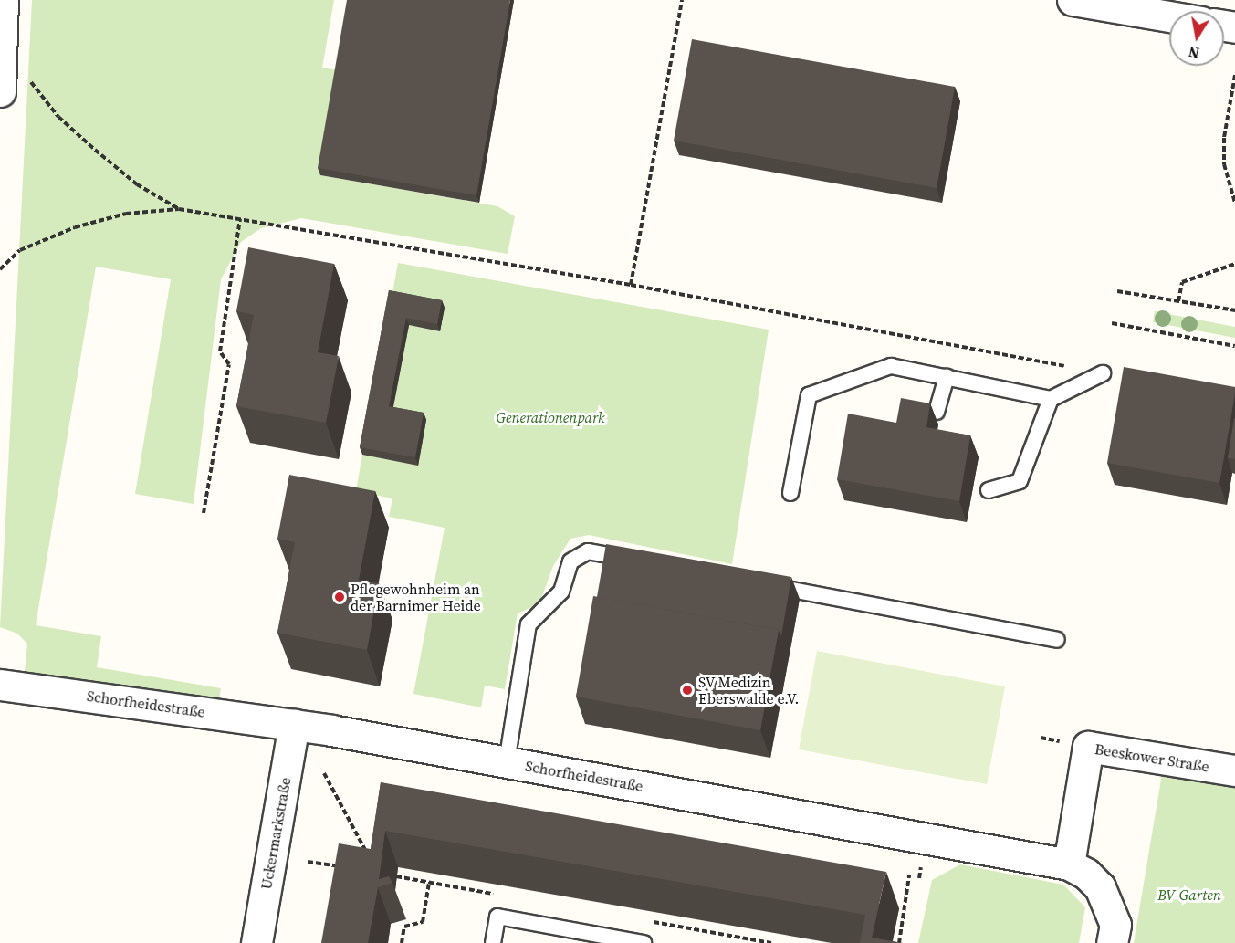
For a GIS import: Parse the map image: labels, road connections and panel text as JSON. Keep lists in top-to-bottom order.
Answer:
{
  "streets": {
    "street": ["Schorfheidestraße", "Beeskower Straße", "Uckermarkstraße"]
  },
  "crossings": [
    ["Schorfheidestraße", "Beeskower Straße"],
    ["Schorfheidestraße", "Uckermarkstraße"]
  ],
  "parks": ["Generationenpark", "BV-Garten"],
  "places": ["Pflegewohnheim an der Barnimer Heide", "SV Medizin Eberswalde e.V."],
  "north": "bottom"
}
